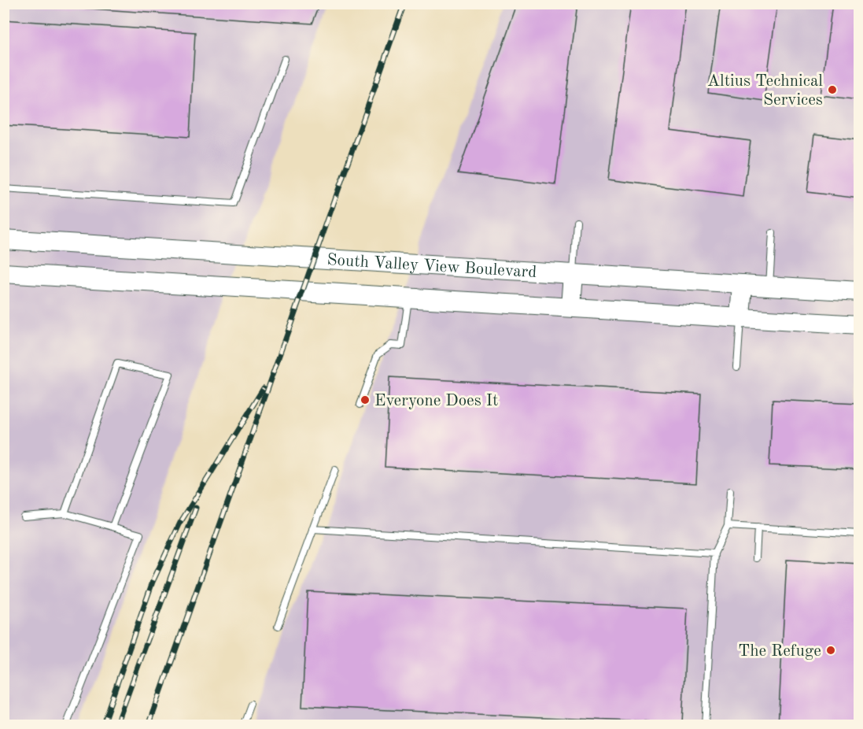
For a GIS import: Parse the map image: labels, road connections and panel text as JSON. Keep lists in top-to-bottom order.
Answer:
{
  "streets": {
    "main road": ["South Valley View Boulevard"]
  },
  "places": ["Altius Technical Services", "Everyone Does It", "The Refuge"]
}
